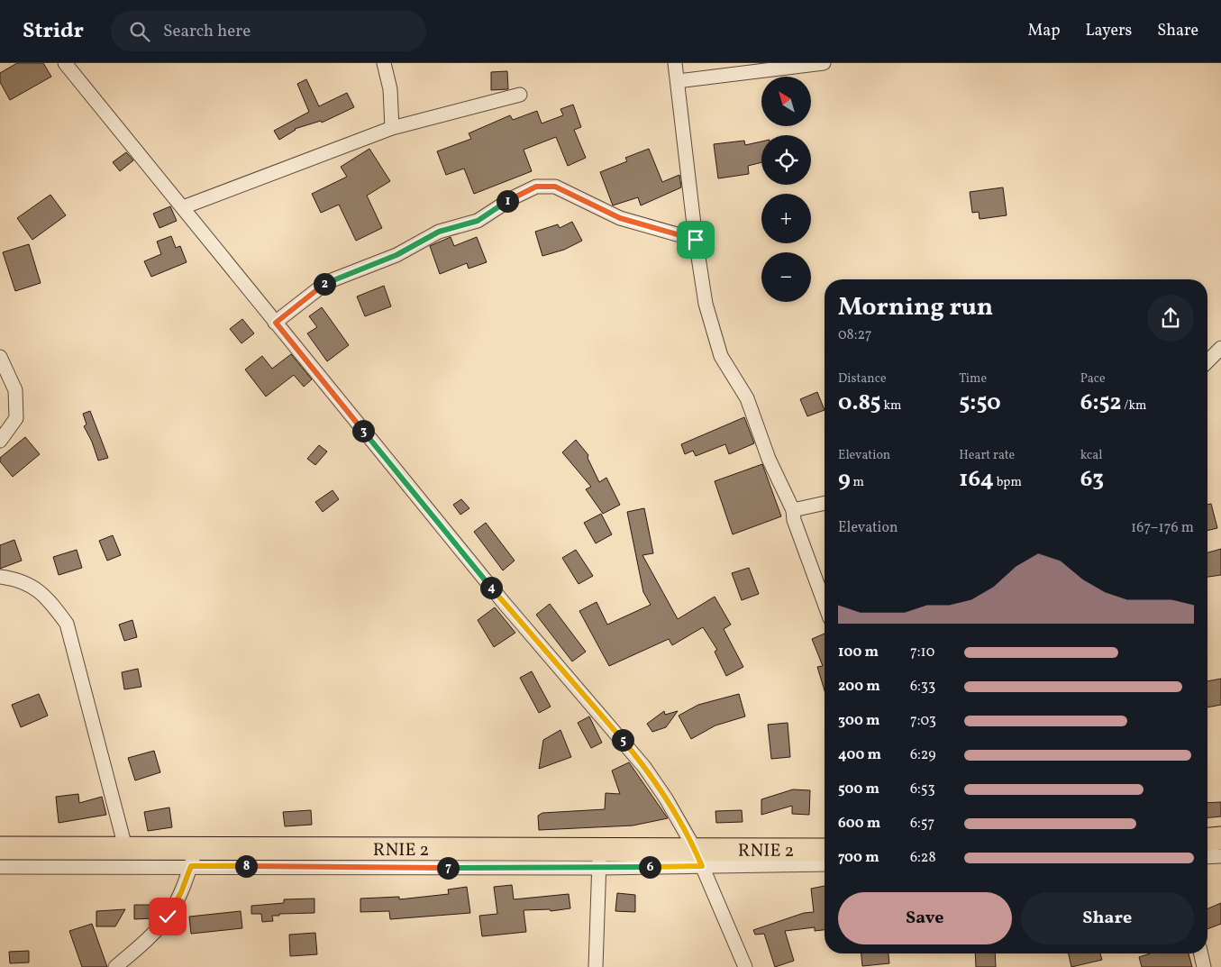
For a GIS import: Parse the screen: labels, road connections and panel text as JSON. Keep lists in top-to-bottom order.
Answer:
{
  "streets": {
    "highway": ["RNIE 2"]
  },
  "north": "top left",
  "page": {
    "header": "Stridr",
    "search": "Search here",
    "nav": ["Map", "Layers", "Share"],
    "map_buttons": ["+", "−"],
    "pins": [
      "1",
      "2",
      "3",
      "4",
      "5",
      "8",
      "6",
      "7"
    ],
    "heading": ["Morning run", "08:27"],
    "stats": [
      ["Distance", "0.85 km"],
      ["Time", "5:50"],
      ["Pace", "6:52 /km"],
      ["Elevation", "9 m"],
      ["Heart rate", "164 bpm"],
      ["kcal", "63"]
    ],
    "chart": ["Elevation", "167–176 m"],
    "list": [
      {
        "name": "100 m",
        "note": "7:10"
      },
      {
        "name": "200 m",
        "note": "6:33"
      },
      {
        "name": "300 m",
        "note": "7:03"
      },
      {
        "name": "400 m",
        "note": "6:29"
      },
      {
        "name": "500 m",
        "note": "6:53"
      },
      {
        "name": "600 m",
        "note": "6:57"
      },
      {
        "name": "700 m",
        "note": "6:28"
      }
    ],
    "buttons": ["Save", "Share"]
  }
}
